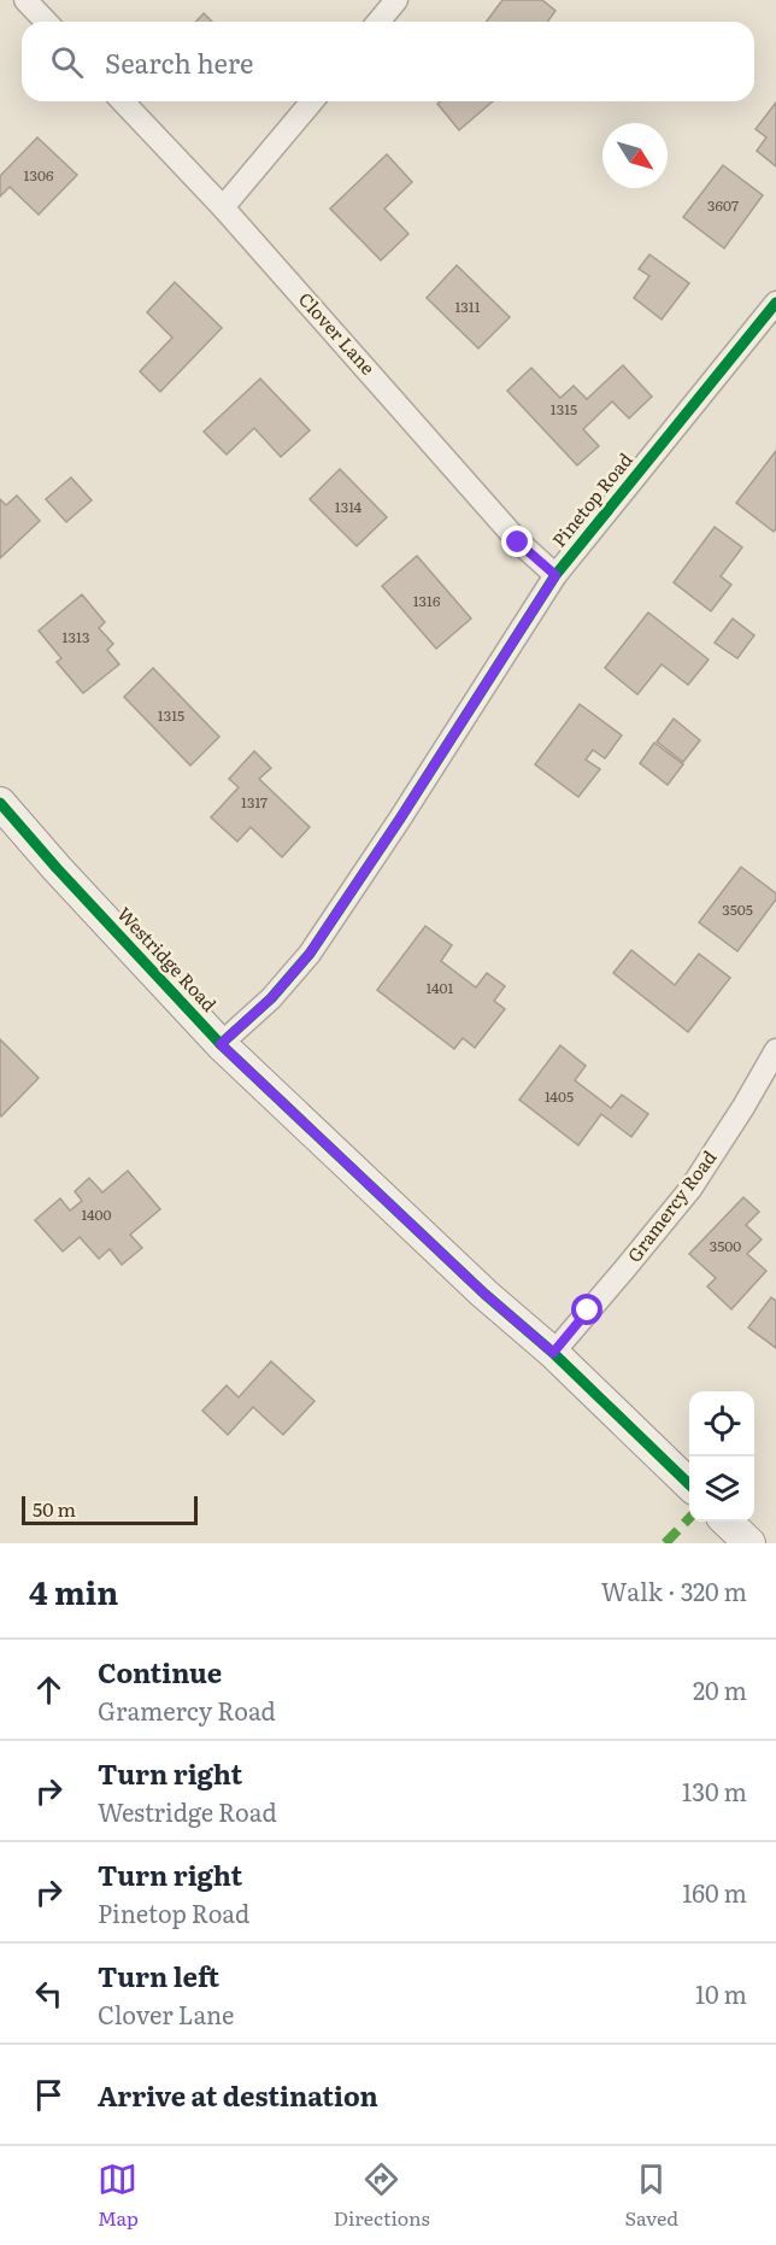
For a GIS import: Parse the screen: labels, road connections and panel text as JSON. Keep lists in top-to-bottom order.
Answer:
{
  "streets": {
    "main road": ["Westridge Road"],
    "street": ["Clover Lane", "Pinetop Road", "Gramercy Road"]
  },
  "crossings": [
    ["Clover Lane", "Pinetop Road"],
    ["Pinetop Road", "Westridge Road"],
    ["Westridge Road", "Gramercy Road"]
  ],
  "house_numbers": [
    "1306",
    "3607",
    "1311",
    "1315",
    "1314",
    "1316",
    "1313",
    "1315",
    "1317",
    "3505",
    "1401",
    "1405",
    "1400",
    "3500"
  ],
  "scale_bar": "50 m",
  "north": "bottom right",
  "page": {
    "search": "Search here",
    "scale": "50 m",
    "heading": ["4 min", "Walk · 320 m"],
    "list": [
      ["Continue", "Gramercy Road", "20 m"],
      ["Turn right", "Westridge Road", "130 m"],
      ["Turn right", "Pinetop Road", "160 m"],
      ["Turn left", "Clover Lane", "10 m"],
      "Arrive at destination"
    ],
    "nav": ["Map", "Directions", "Saved"]
  }
}
